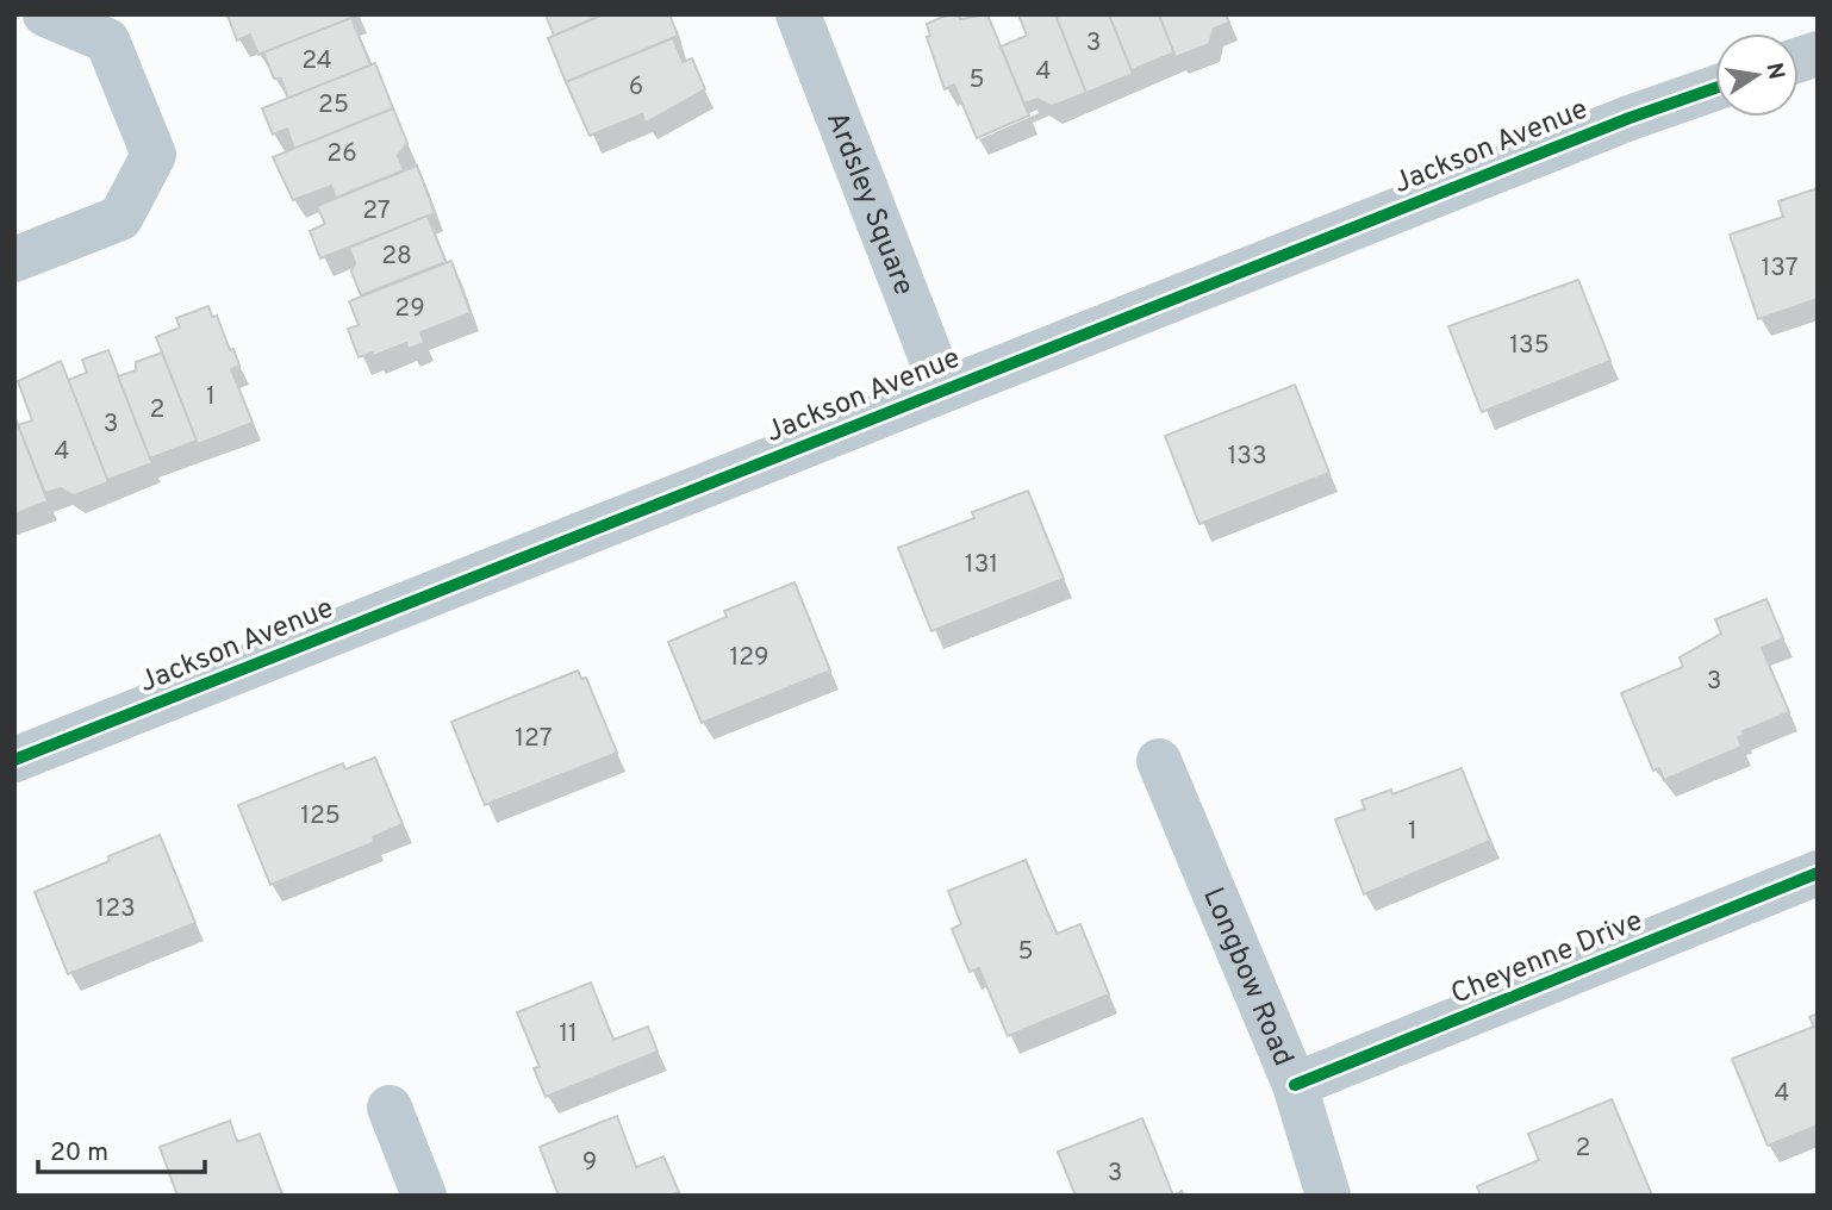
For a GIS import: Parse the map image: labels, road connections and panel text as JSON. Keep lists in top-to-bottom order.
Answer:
{
  "streets": {
    "street": [
      "Jackson Avenue",
      "Ardsley Square",
      "Cheyenne Drive",
      "Longbow Road"
    ]
  },
  "crossings": [
    ["Jackson Avenue", "Ardsley Square"],
    ["Cheyenne Drive", "Longbow Road"]
  ],
  "house_numbers": [
    "3",
    "24",
    "4",
    "5",
    "6",
    "25",
    "26",
    "27",
    "28",
    "137",
    "29",
    "135",
    "1",
    "2",
    "3",
    "4",
    "133",
    "131",
    "129",
    "3",
    "127",
    "125",
    "1",
    "123",
    "5",
    "11",
    "4",
    "2",
    "9",
    "3"
  ],
  "scale_bar": "20 m",
  "north": "right"
}
